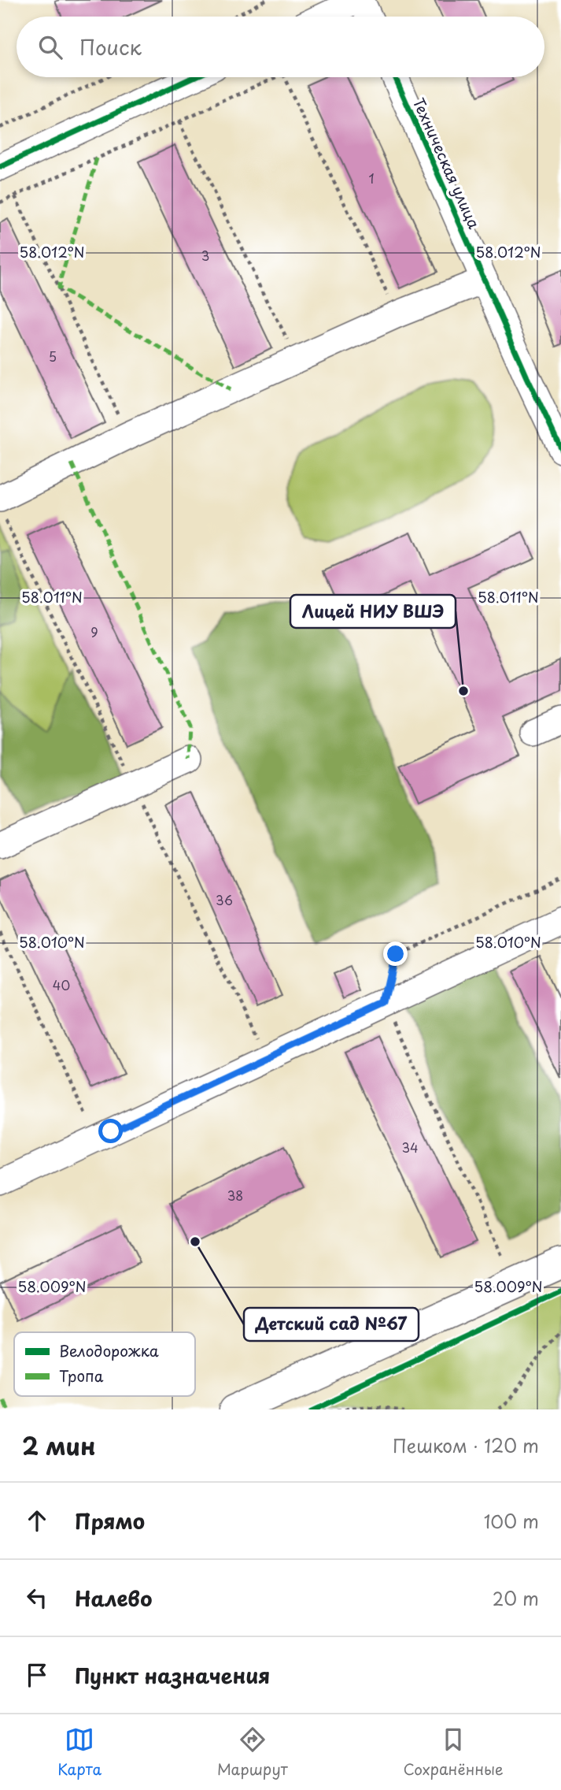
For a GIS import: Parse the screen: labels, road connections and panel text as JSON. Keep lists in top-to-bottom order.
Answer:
{
  "streets": {
    "street": ["Техническая улица"]
  },
  "places": ["Лицей НИУ ВШЭ", "Детский сад №67"],
  "house_numbers": [
    "1",
    "3",
    "5",
    "9",
    "36",
    "40",
    "34",
    "38"
  ],
  "legend": ["Велодорожка", "Тропа"],
  "page": {
    "search": "Поиск",
    "heading": ["2 мин", "Пешком · 120 m"],
    "list": [
      ["Прямо", "100 m"],
      ["Налево", "20 m"],
      "Пункт назначения"
    ],
    "nav": ["Карта", "Маршрут", "Сохранённые"]
  },
  "coordinates": [
    "58.012°N",
    "58.011°N",
    "58.010°N",
    "58.009°N"
  ]
}
